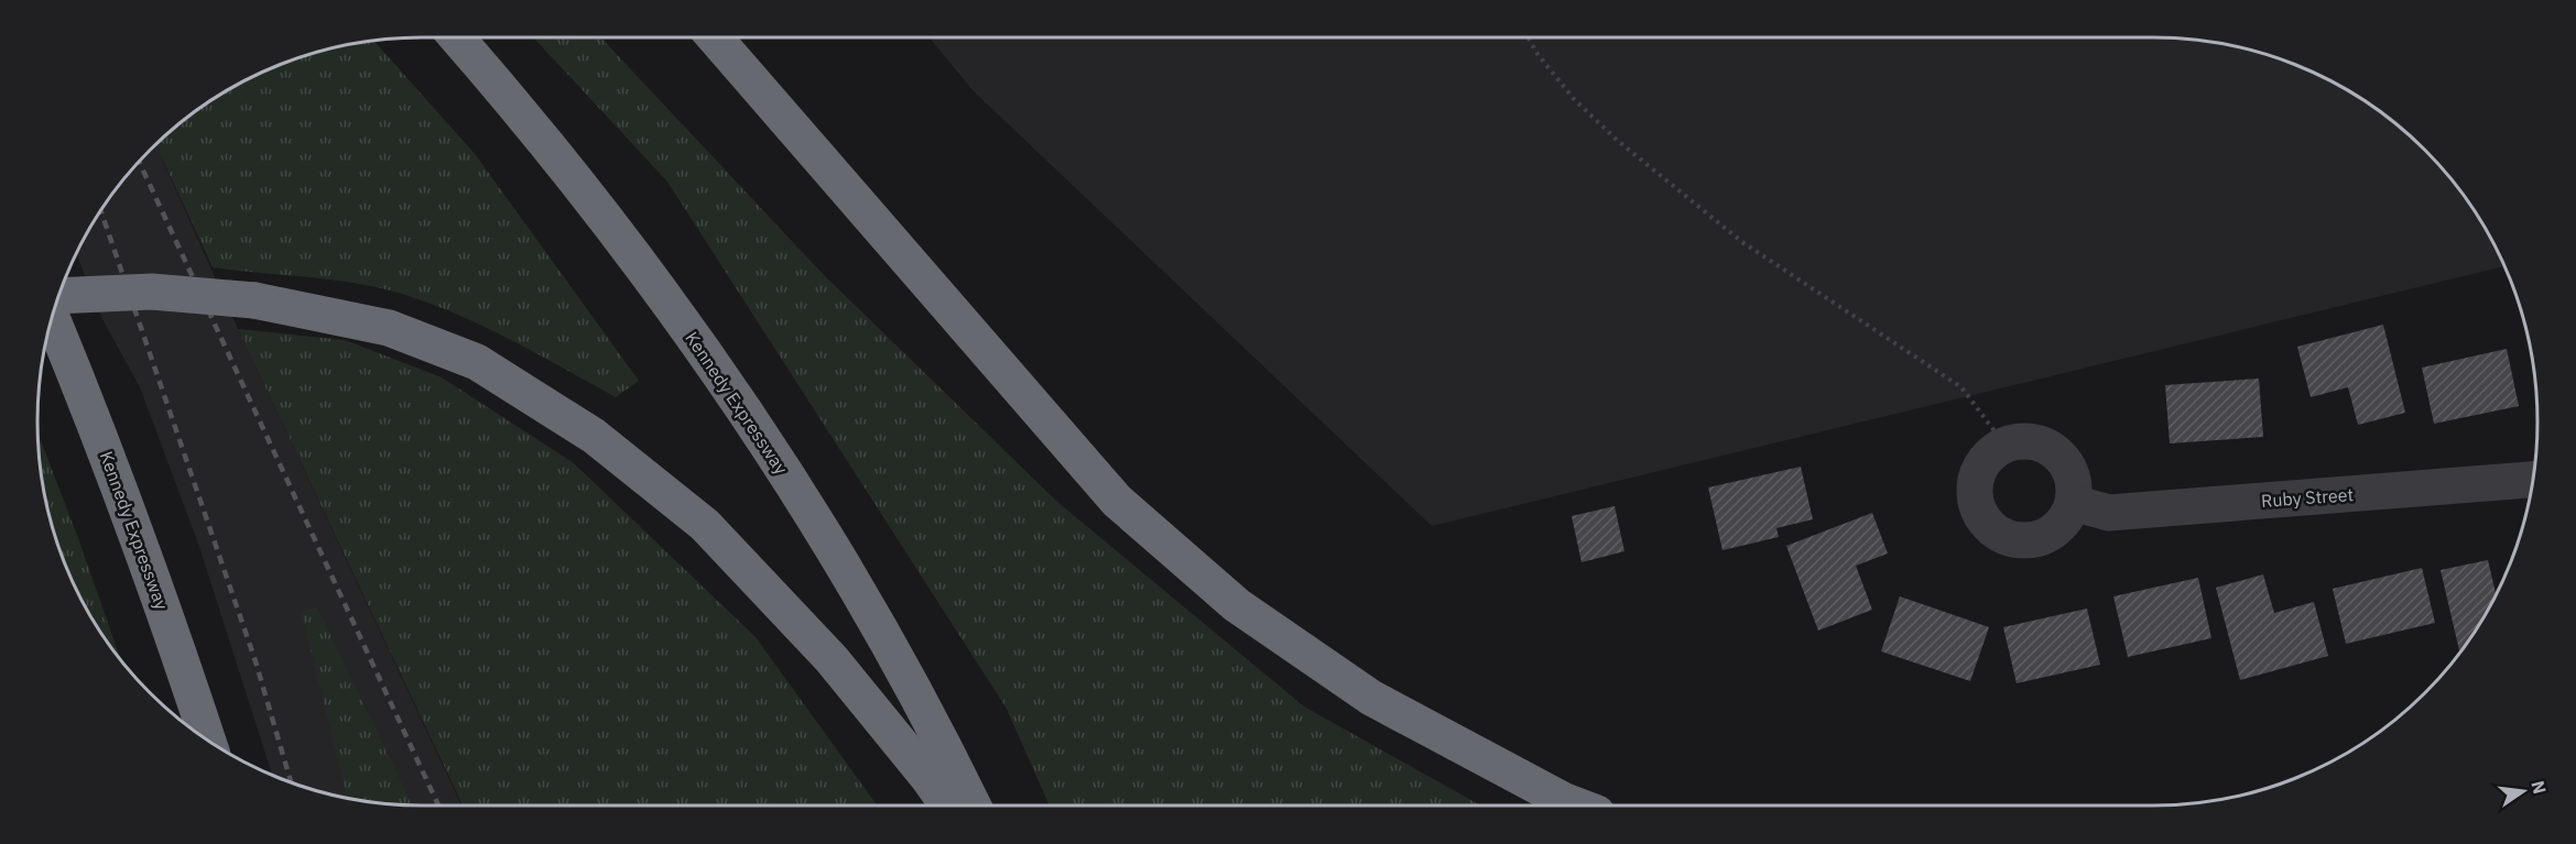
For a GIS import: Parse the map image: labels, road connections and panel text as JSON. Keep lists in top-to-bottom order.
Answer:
{
  "streets": {
    "highway": ["Kennedy Expressway"],
    "street": ["Ruby Street"]
  },
  "north": "right"
}
